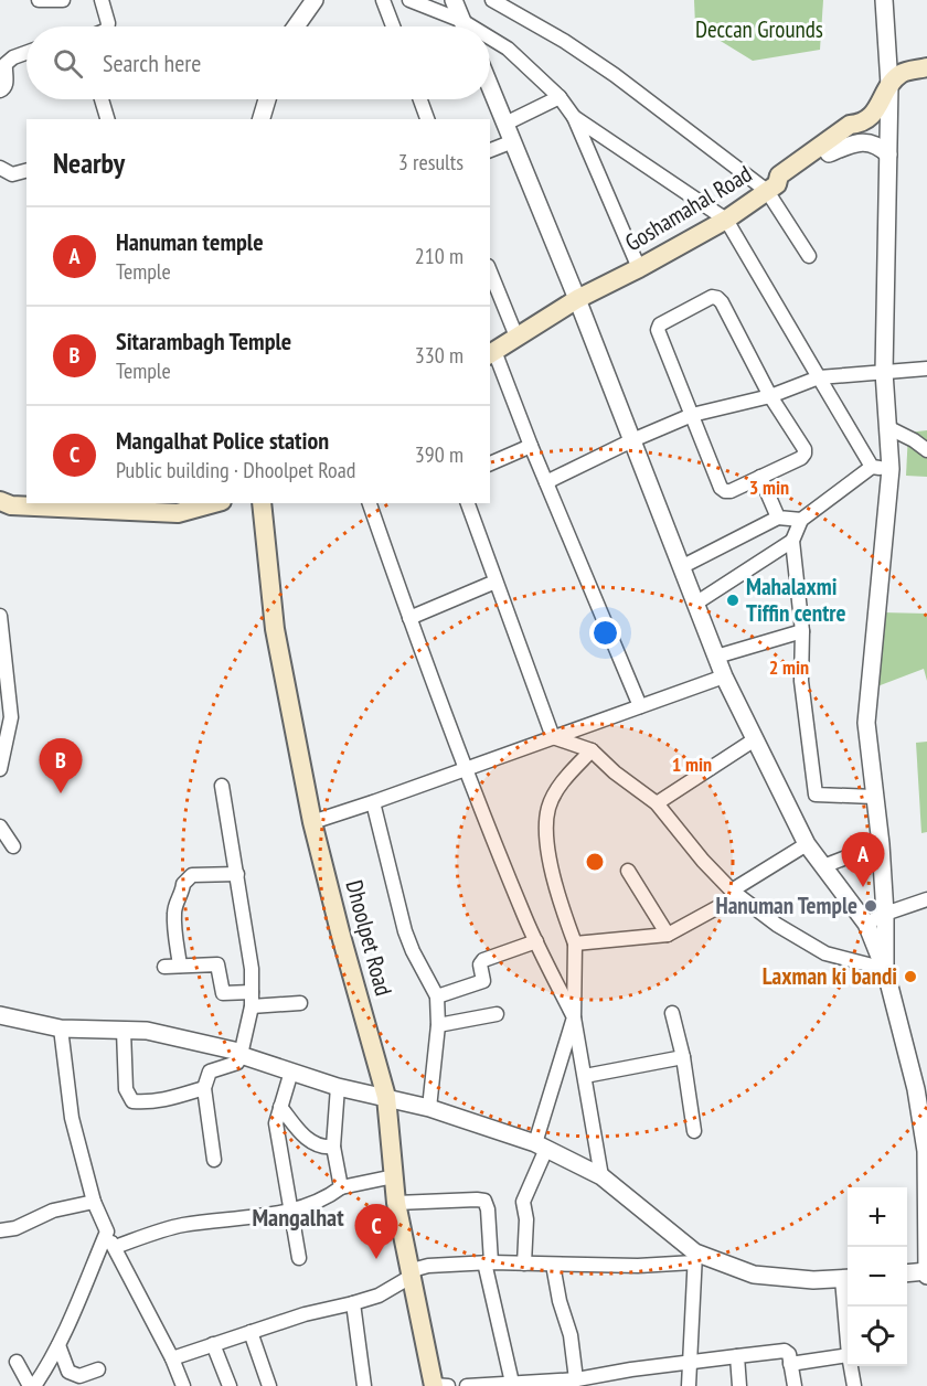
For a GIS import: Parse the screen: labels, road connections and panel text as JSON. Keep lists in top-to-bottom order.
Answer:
{
  "streets": {
    "main road": ["Goshamahal Road", "Dhoolpet Road"]
  },
  "districts": ["Mangalhat"],
  "parks": ["Deccan Grounds"],
  "places": ["Mahalaxmi Tiffin centre", "Hanuman Temple", "Laxman ki bandi"],
  "page": {
    "search": "Search here",
    "heading": ["Nearby", "3 results"],
    "list": [
      {
        "mark": "A",
        "name": "Hanuman temple",
        "note": "Temple",
        "value": "210 m"
      },
      {
        "mark": "B",
        "name": "Sitarambagh Temple",
        "note": "Temple",
        "value": "330 m"
      },
      {
        "mark": "C",
        "name": "Mangalhat Police station",
        "note": "Public building · Dhoolpet Road",
        "value": "390 m"
      }
    ],
    "pins": ["B", "A", "C"],
    "map_buttons": ["+", "−"]
  },
  "rings": ["3 min", "2 min", "1 min"]
}
